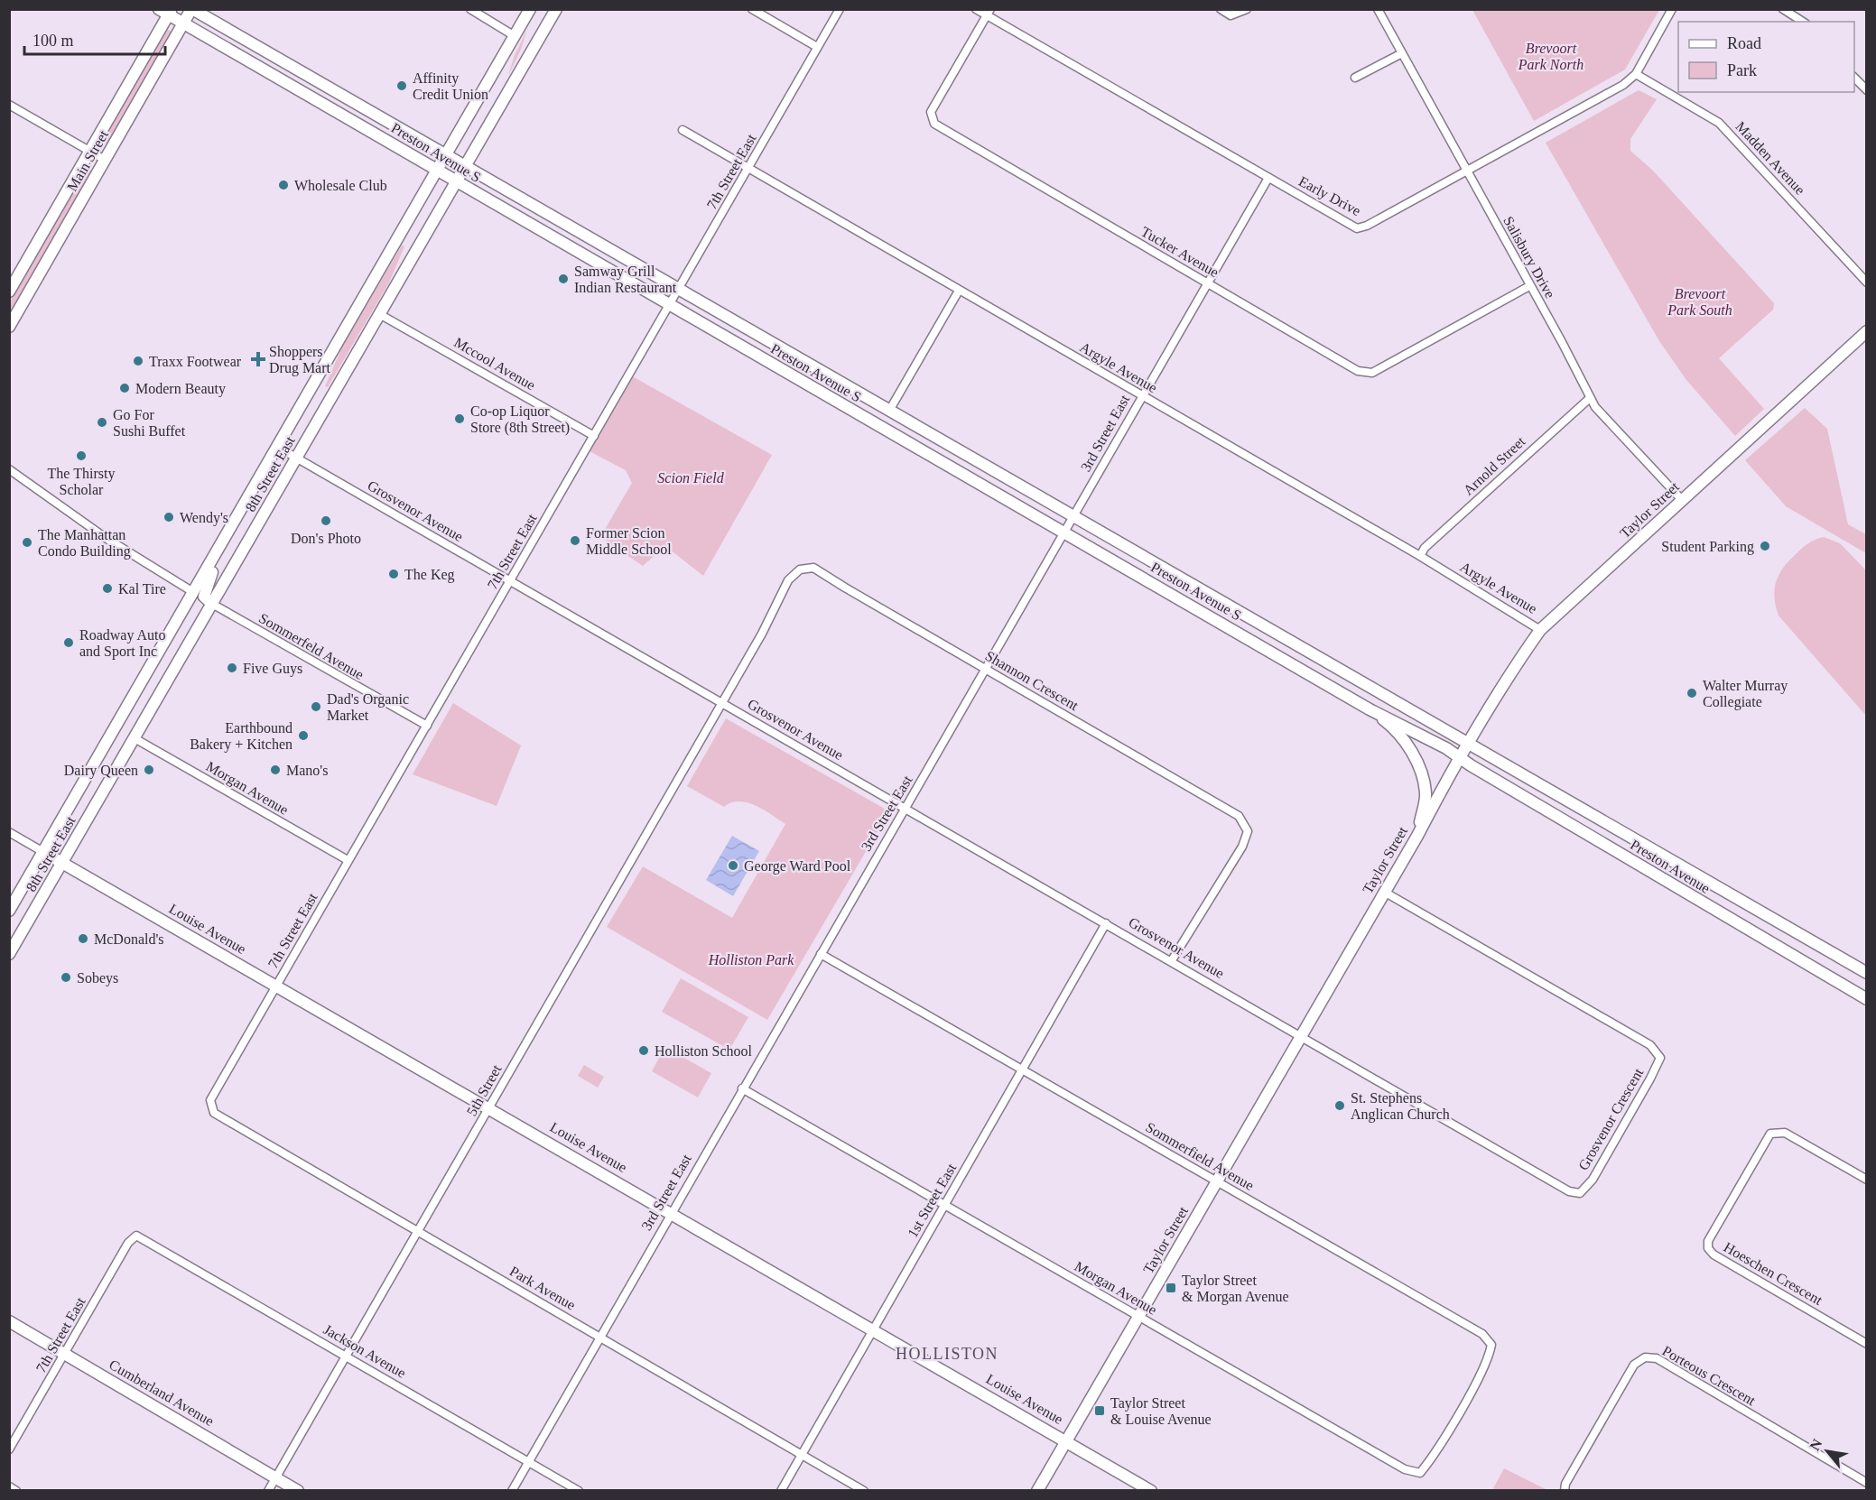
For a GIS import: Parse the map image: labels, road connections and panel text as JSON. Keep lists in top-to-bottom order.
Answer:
{
  "streets": {
    "main road": [
      "Preston Avenue S",
      "Main Street",
      "8th Street East",
      "Taylor Street",
      "Preston Avenue",
      "Louise Avenue",
      "Cumberland Avenue"
    ],
    "street": [
      "Madden Avenue",
      "7th Street East",
      "Early Drive",
      "Tucker Avenue",
      "Salisbury Drive",
      "Mccool Avenue",
      "Argyle Avenue",
      "3rd Street East",
      "Arnold Street",
      "Grosvenor Avenue",
      "Sommerfeld Avenue",
      "Shannon Crescent",
      "Morgan Avenue",
      "5th Street",
      "Grosvenor Crescent",
      "Sommerfield Avenue",
      "1st Street East",
      "Hoeschen Crescent",
      "Park Avenue",
      "Jackson Avenue",
      "Porteous Crescent"
    ]
  },
  "crossings": [
    ["Preston Avenue S", "Main Street"],
    ["Preston Avenue S", "7th Street East"],
    ["Preston Avenue S", "3rd Street East"],
    ["Preston Avenue S", "8th Street East"],
    ["Preston Avenue S", "Taylor Street"],
    ["Preston Avenue S", "Preston Avenue"],
    ["Madden Avenue", "Early Drive"],
    ["7th Street East", "Mccool Avenue"],
    ["7th Street East", "Argyle Avenue"],
    ["7th Street East", "Grosvenor Avenue"],
    ["7th Street East", "Sommerfeld Avenue"],
    ["7th Street East", "Morgan Avenue"],
    ["7th Street East", "Louise Avenue"],
    ["7th Street East", "Park Avenue"],
    ["7th Street East", "Jackson Avenue"],
    ["7th Street East", "Cumberland Avenue"],
    ["Early Drive", "Tucker Avenue"],
    ["Early Drive", "Salisbury Drive"],
    ["Early Drive", "3rd Street East"],
    ["Tucker Avenue", "Salisbury Drive"],
    ["Tucker Avenue", "3rd Street East"],
    ["Salisbury Drive", "Arnold Street"],
    ["Salisbury Drive", "Taylor Street"],
    ["Mccool Avenue", "8th Street East"],
    ["Argyle Avenue", "3rd Street East"],
    ["Argyle Avenue", "Arnold Street"],
    ["Argyle Avenue", "Taylor Street"],
    ["3rd Street East", "Grosvenor Avenue"],
    ["3rd Street East", "Shannon Crescent"],
    ["3rd Street East", "Morgan Avenue"],
    ["3rd Street East", "Louise Avenue"],
    ["3rd Street East", "Sommerfield Avenue"],
    ["3rd Street East", "Park Avenue"],
    ["3rd Street East", "Jackson Avenue"],
    ["8th Street East", "Grosvenor Avenue"],
    ["8th Street East", "Sommerfeld Avenue"],
    ["8th Street East", "Morgan Avenue"],
    ["8th Street East", "Louise Avenue"],
    ["Taylor Street", "Grosvenor Avenue"],
    ["Taylor Street", "Morgan Avenue"],
    ["Taylor Street", "Preston Avenue"],
    ["Taylor Street", "Louise Avenue"],
    ["Taylor Street", "Grosvenor Crescent"],
    ["Taylor Street", "Sommerfield Avenue"],
    ["Grosvenor Avenue", "Shannon Crescent"],
    ["Grosvenor Avenue", "5th Street"],
    ["Grosvenor Avenue", "Grosvenor Crescent"],
    ["Grosvenor Avenue", "1st Street East"],
    ["Shannon Crescent", "5th Street"],
    ["Morgan Avenue", "Sommerfield Avenue"],
    ["Morgan Avenue", "1st Street East"],
    ["Louise Avenue", "5th Street"],
    ["Louise Avenue", "1st Street East"],
    ["5th Street", "Park Avenue"],
    ["5th Street", "Jackson Avenue"],
    ["5th Street", "Cumberland Avenue"],
    ["Sommerfield Avenue", "1st Street East"],
    ["1st Street East", "Park Avenue"]
  ],
  "districts": ["HOLLISTON"],
  "parks": [
    "Brevoort Park North",
    "Brevoort Park South",
    "Scion Field",
    "Holliston Park"
  ],
  "places": {
    "other": [
      "Affinity Credit Union",
      "Wholesale Club",
      "Samway Grill Indian Restaurant",
      "Traxx Footwear",
      "Modern Beauty",
      "Co-op Liquor Store (8th Street)",
      "Go For Sushi Buffet",
      "The Thirsty Scholar",
      "Wendy's",
      "Don's Photo",
      "Former Scion Middle School",
      "The Manhattan Condo Building",
      "Student Parking",
      "The Keg",
      "Kal Tire",
      "Roadway Auto and Sport Inc",
      "Five Guys",
      "Walter Murray Collegiate",
      "Dad's Organic Market",
      "Earthbound Bakery + Kitchen",
      "Dairy Queen",
      "Mano's",
      "George Ward Pool",
      "McDonald's",
      "Sobeys",
      "Holliston School",
      "St. Stephens Anglican Church"
    ],
    "health": ["Shoppers Drug Mart"],
    "transit": ["Taylor Street & Morgan Avenue", "Taylor Street & Louise Avenue"]
  },
  "legend": ["Road", "Park"],
  "scale_bar": "100 m",
  "north": "top left"
}
